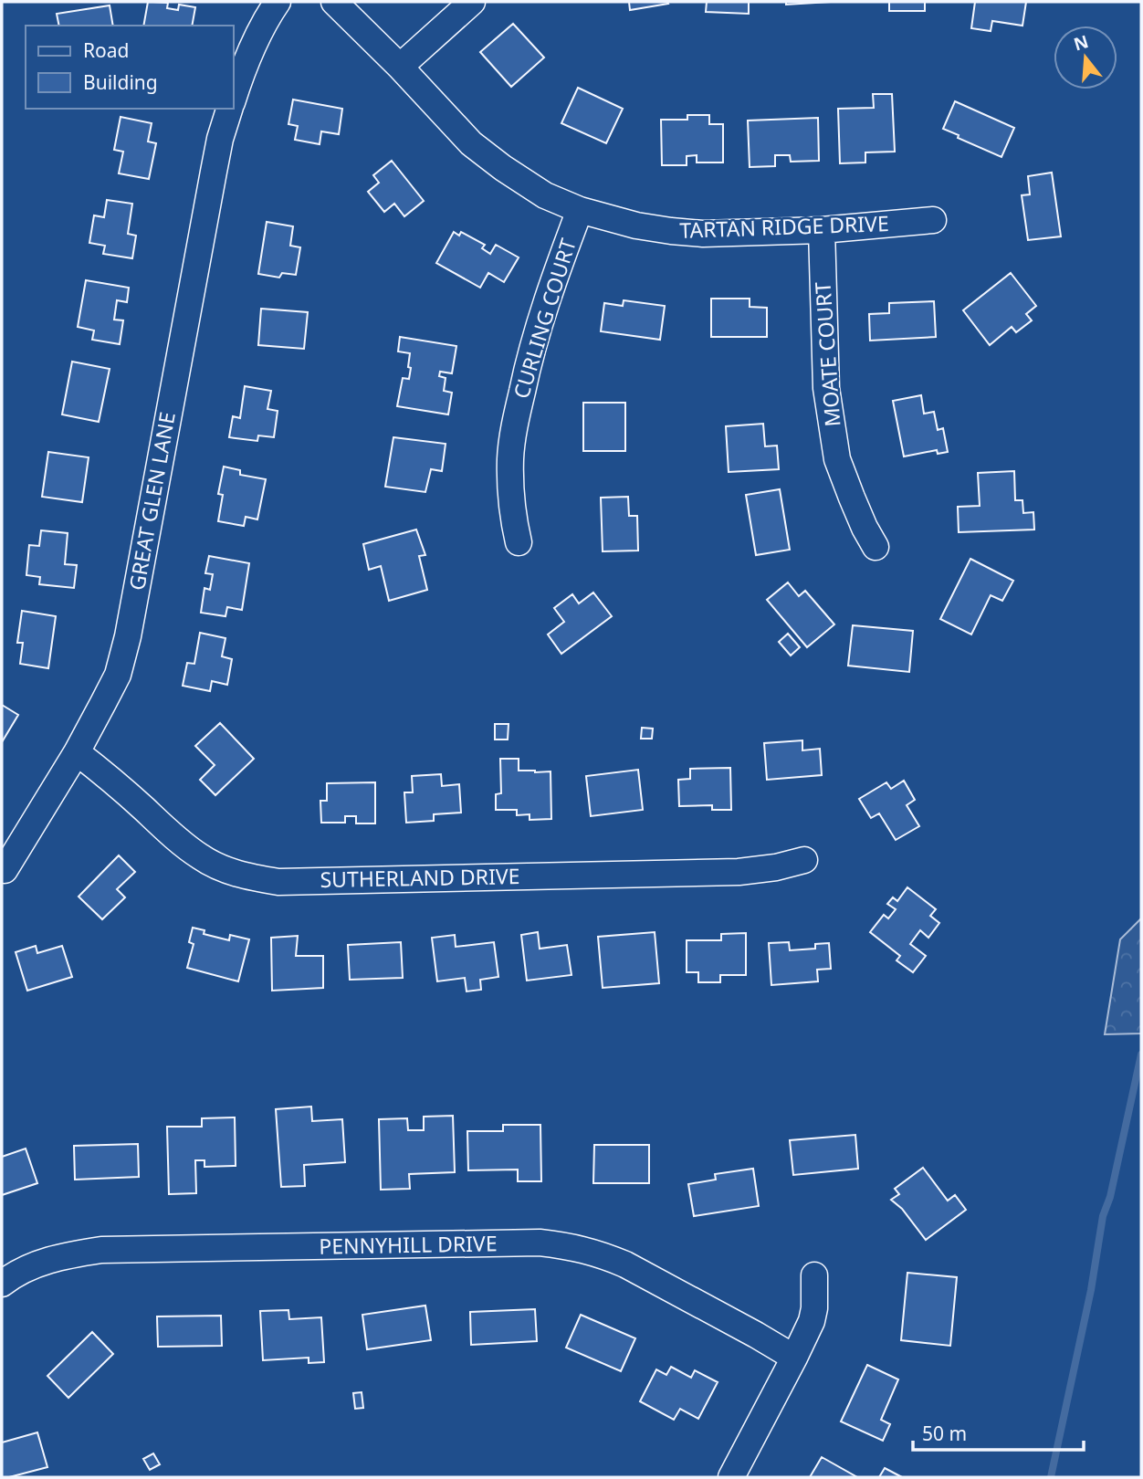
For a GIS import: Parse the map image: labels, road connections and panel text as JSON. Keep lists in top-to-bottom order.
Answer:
{
  "streets": {
    "street": [
      "TARTAN RIDGE DRIVE",
      "CURLING COURT",
      "MOATE COURT",
      "GREAT GLEN LANE",
      "SUTHERLAND DRIVE",
      "PENNYHILL DRIVE"
    ]
  },
  "crossings": [
    ["TARTAN RIDGE DRIVE", "CURLING COURT"],
    ["TARTAN RIDGE DRIVE", "MOATE COURT"],
    ["GREAT GLEN LANE", "SUTHERLAND DRIVE"]
  ],
  "legend": ["Road", "Building"],
  "scale_bar": "50 m",
  "north": "top"
}
